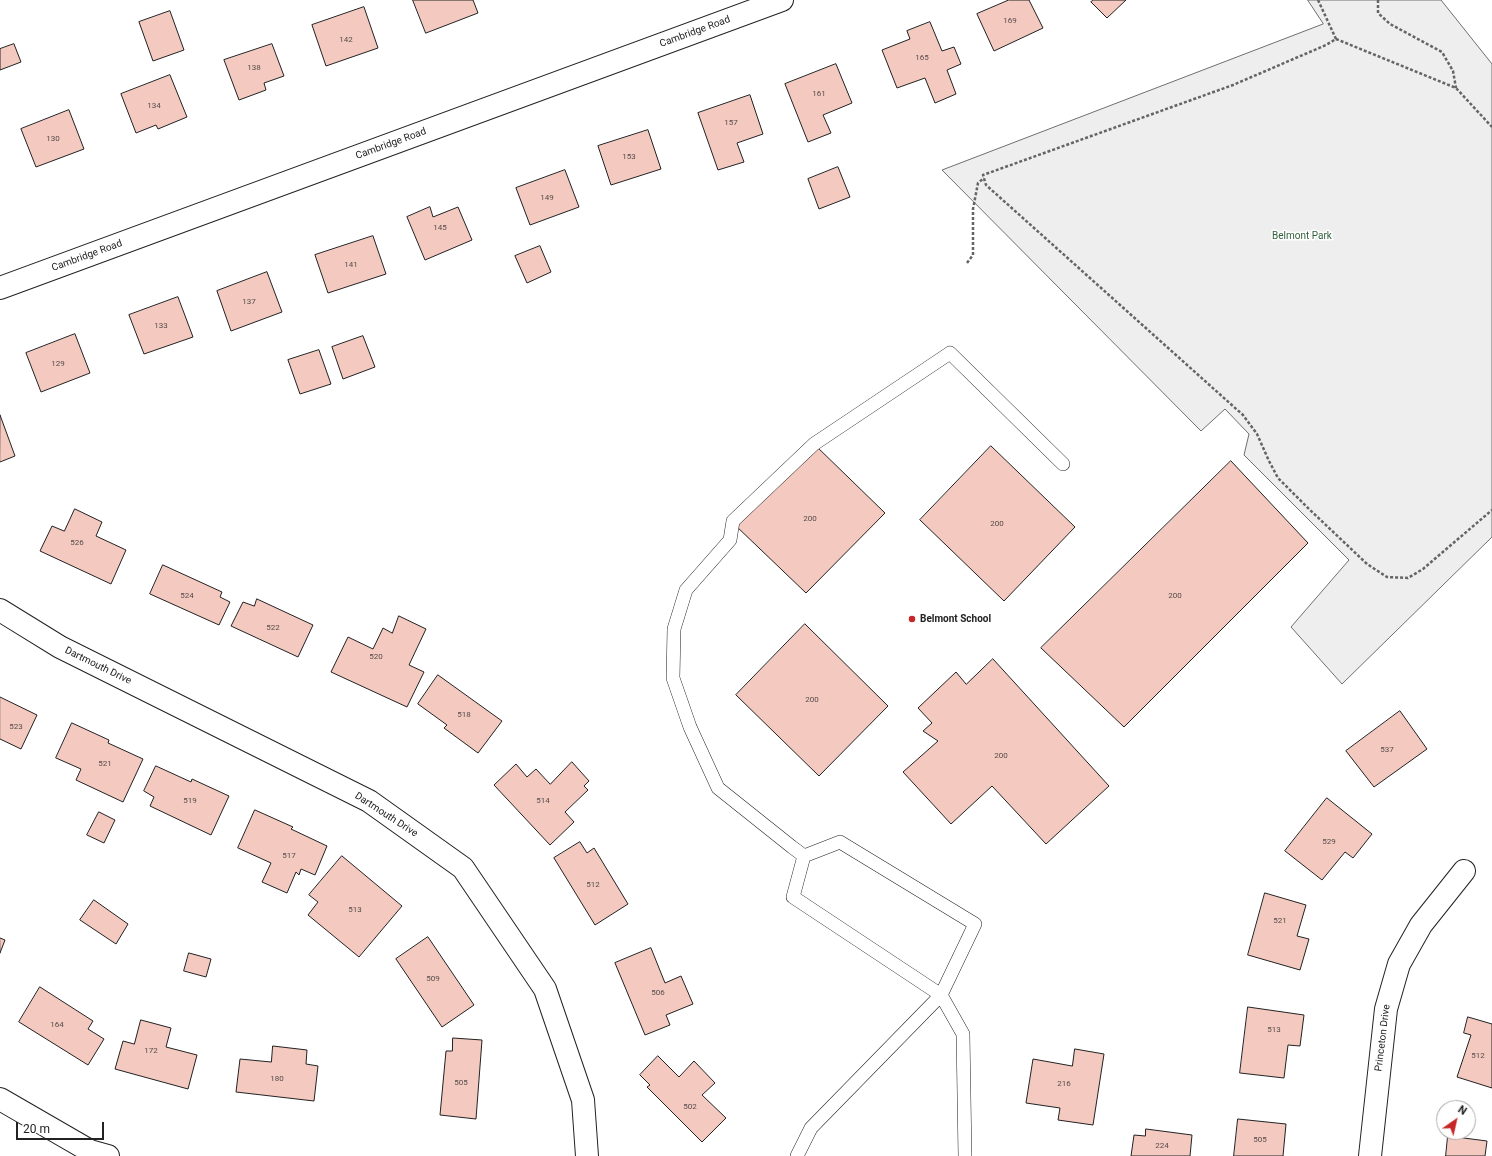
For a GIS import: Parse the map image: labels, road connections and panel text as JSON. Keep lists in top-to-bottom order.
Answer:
{
  "streets": {
    "street": ["Cambridge Road", "Dartmouth Drive", "Princeton Drive"]
  },
  "parks": ["Belmont Park"],
  "places": ["Belmont School"],
  "house_numbers": [
    "169",
    "142",
    "165",
    "138",
    "161",
    "134",
    "157",
    "130",
    "153",
    "149",
    "145",
    "141",
    "137",
    "133",
    "129",
    "200",
    "200",
    "526",
    "524",
    "200",
    "522",
    "520",
    "200",
    "518",
    "523",
    "537",
    "200",
    "521",
    "519",
    "514",
    "529",
    "517",
    "512",
    "513",
    "521",
    "509",
    "506",
    "164",
    "513",
    "172",
    "512",
    "180",
    "505",
    "216",
    "502",
    "505",
    "224"
  ],
  "scale_bar": "20 m",
  "north": "top right"
}
